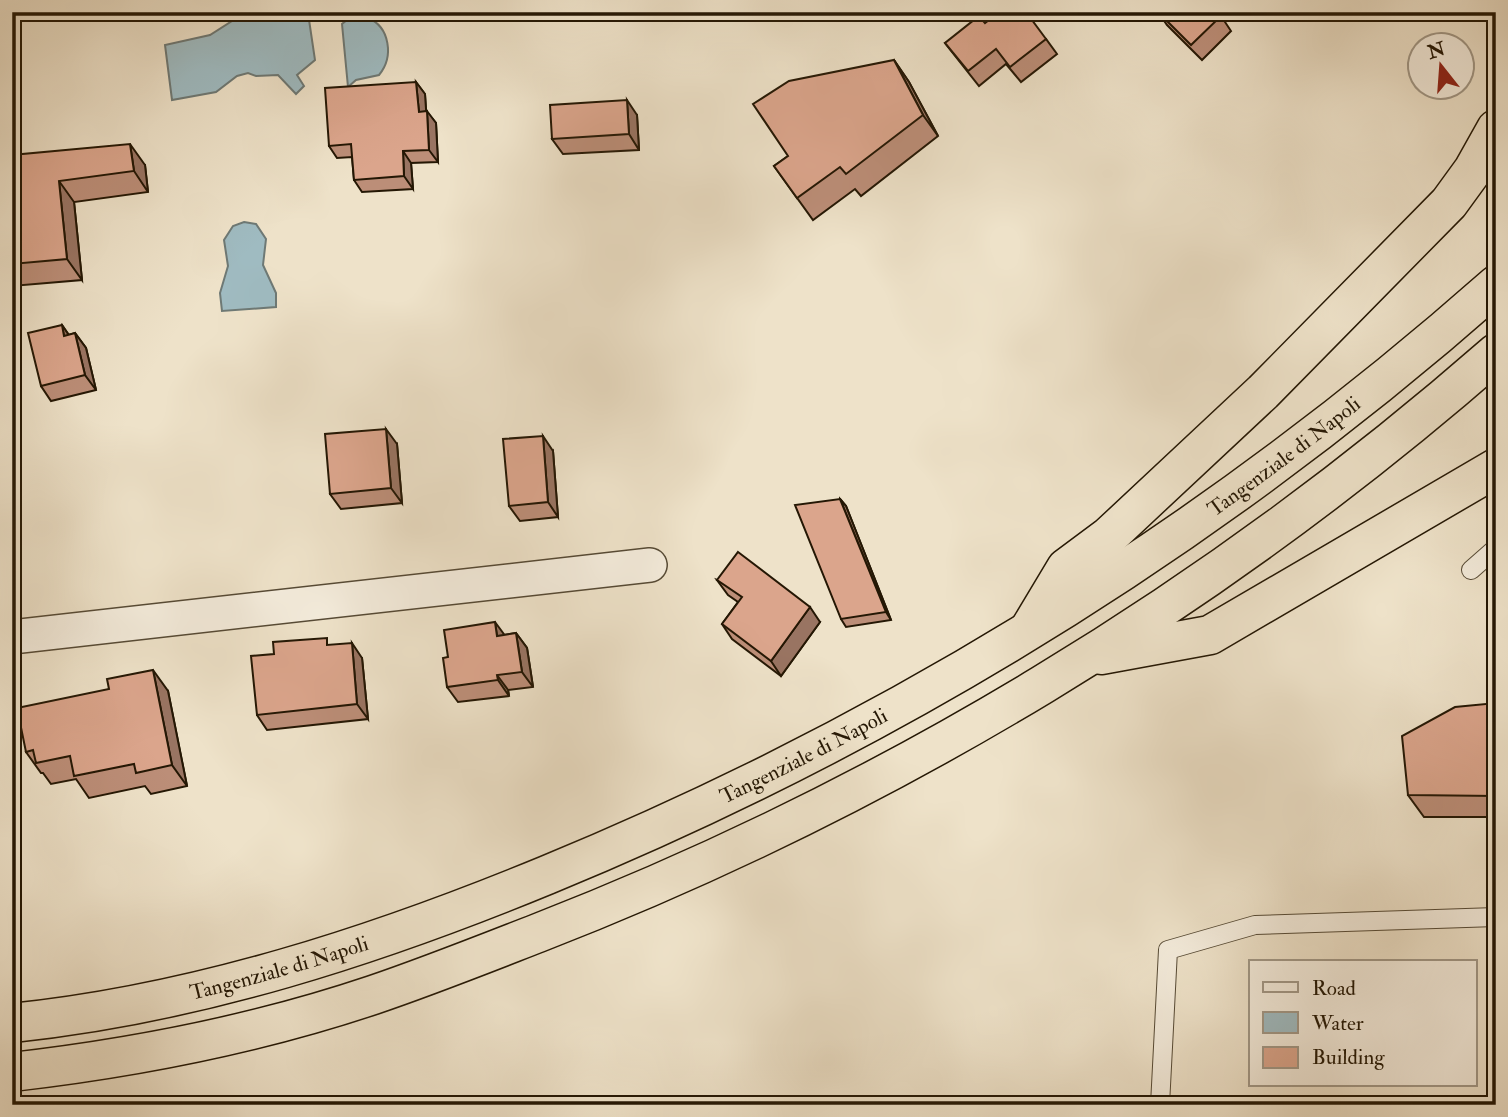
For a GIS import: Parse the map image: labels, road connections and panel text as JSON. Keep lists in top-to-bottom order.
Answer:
{
  "streets": {
    "highway": ["Tangenziale di Napoli"]
  },
  "legend": ["Road", "Water", "Building"],
  "north": "top"
}
